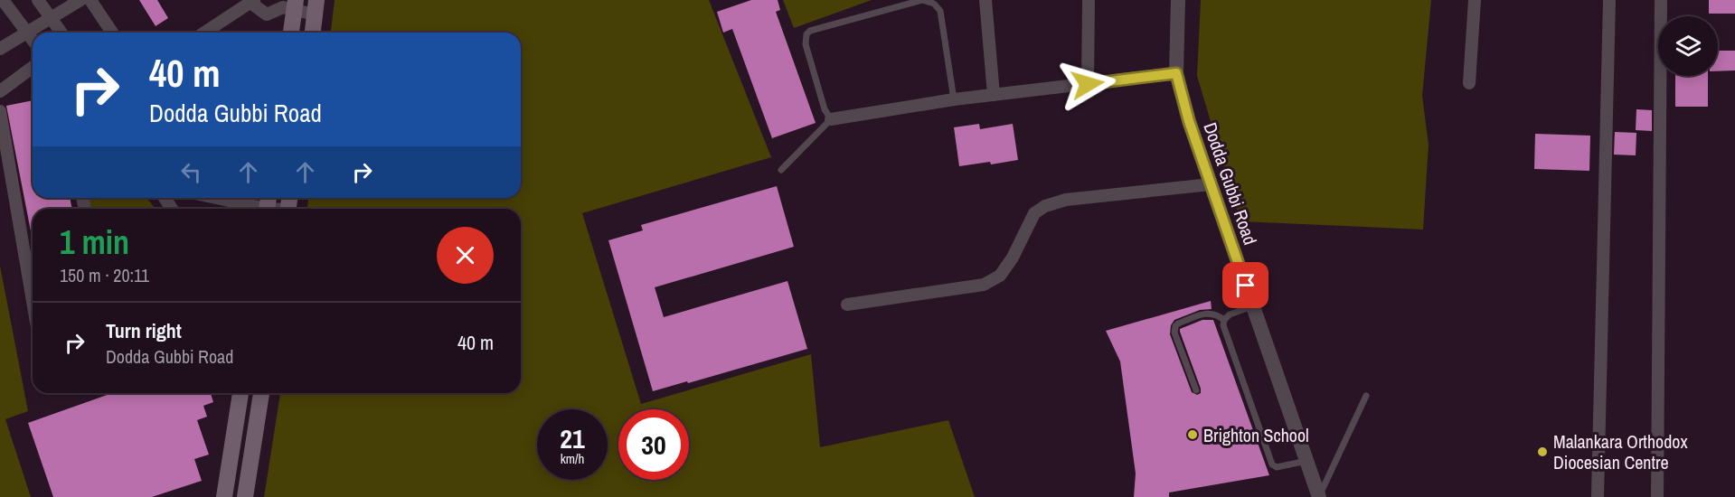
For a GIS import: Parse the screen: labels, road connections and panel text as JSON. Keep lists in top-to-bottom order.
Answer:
{
  "streets": {
    "street": ["Dodda Gubbi Road"]
  },
  "places": ["Brighton School", "Malankara Orthodox Diocesian Centre"],
  "page": {
    "turn": ["40 m", "Dodda Gubbi Road"],
    "heading": ["1 min", "150 m · 20:11"],
    "list": [
      {
        "name": "Turn right",
        "note": "Dodda Gubbi Road",
        "value": "40 m"
      }
    ],
    "speed": "21 km/h",
    "limit": "30"
  }
}
